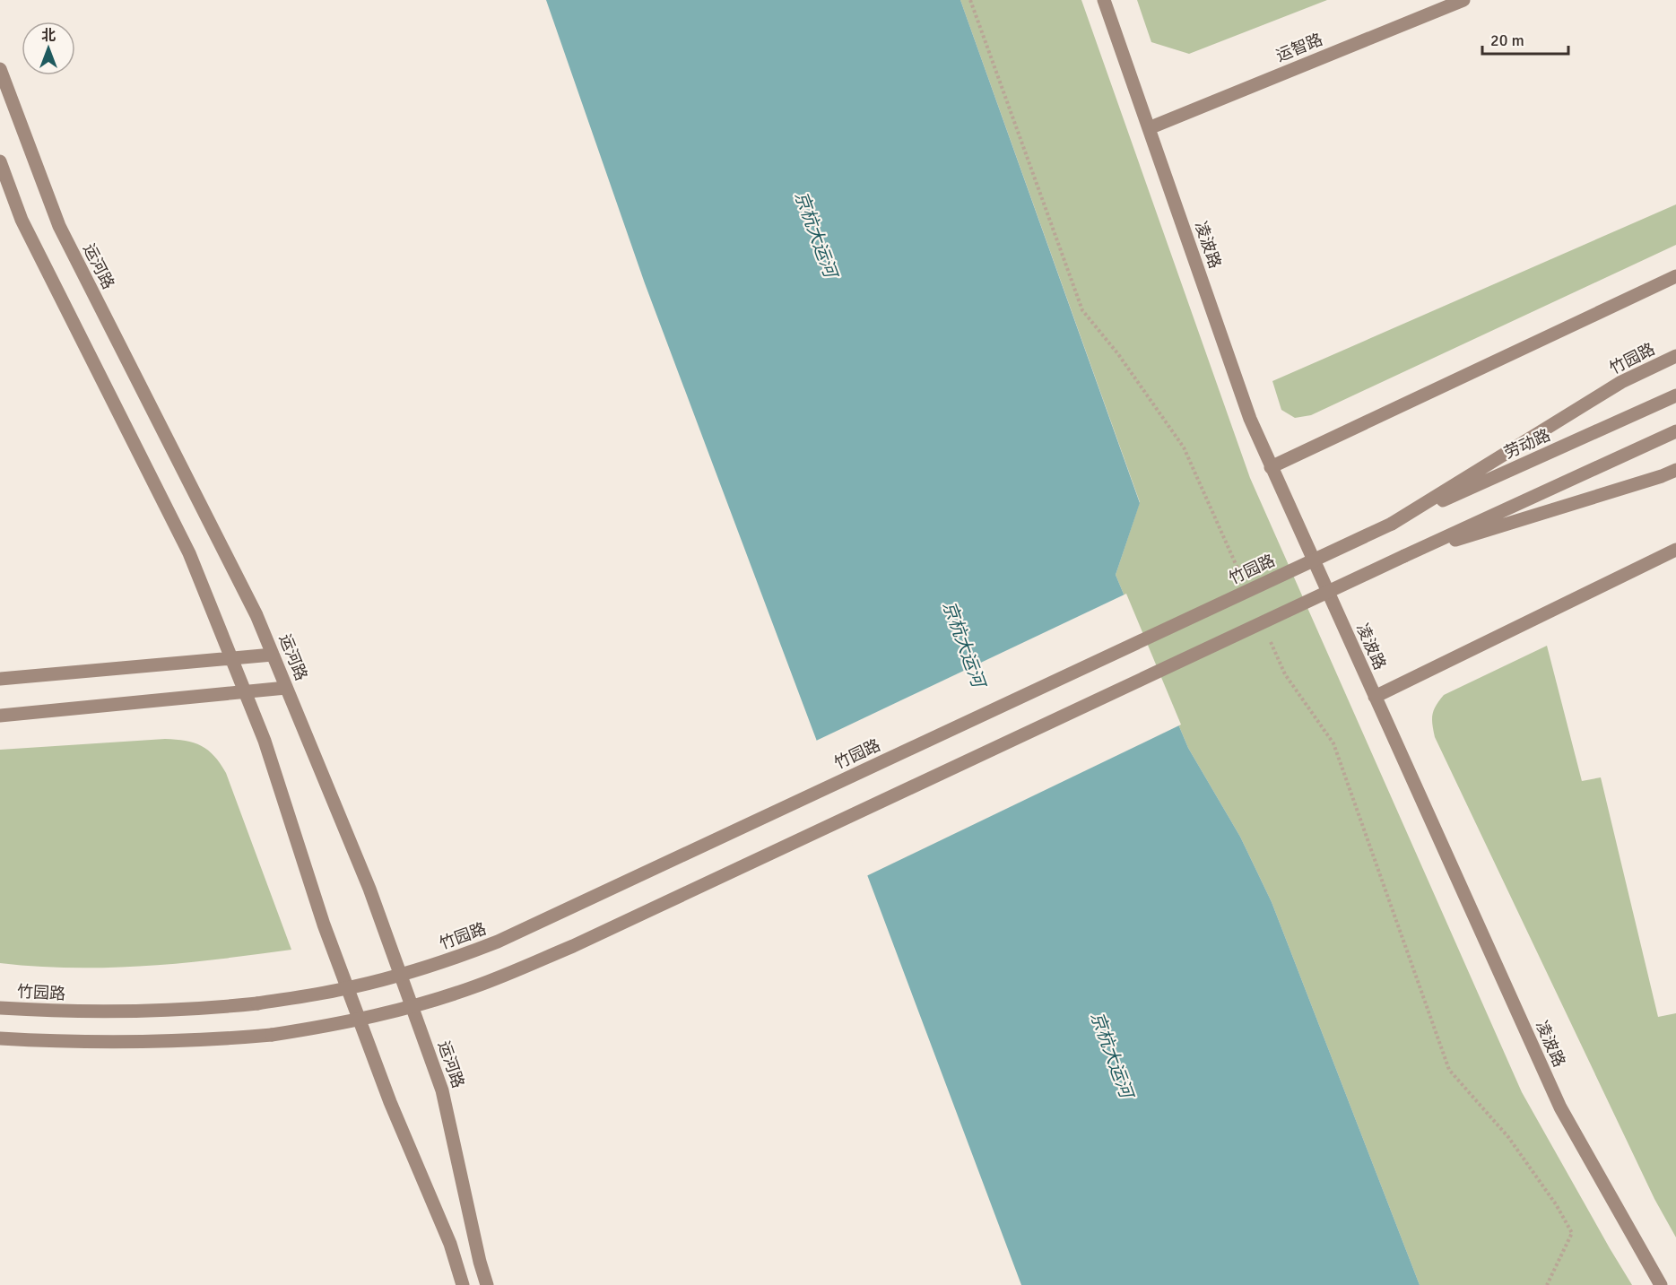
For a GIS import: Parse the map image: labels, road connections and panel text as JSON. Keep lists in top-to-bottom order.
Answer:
{
  "streets": {
    "street": [
      "运智路",
      "凌波路",
      "运河路",
      "竹园路",
      "劳动路"
    ]
  },
  "crossings": [
    ["运智路", "凌波路"],
    ["竹园路", "劳动路"]
  ],
  "water": ["京杭大运河"],
  "scale_bar": "20 m",
  "north": "top"
}
